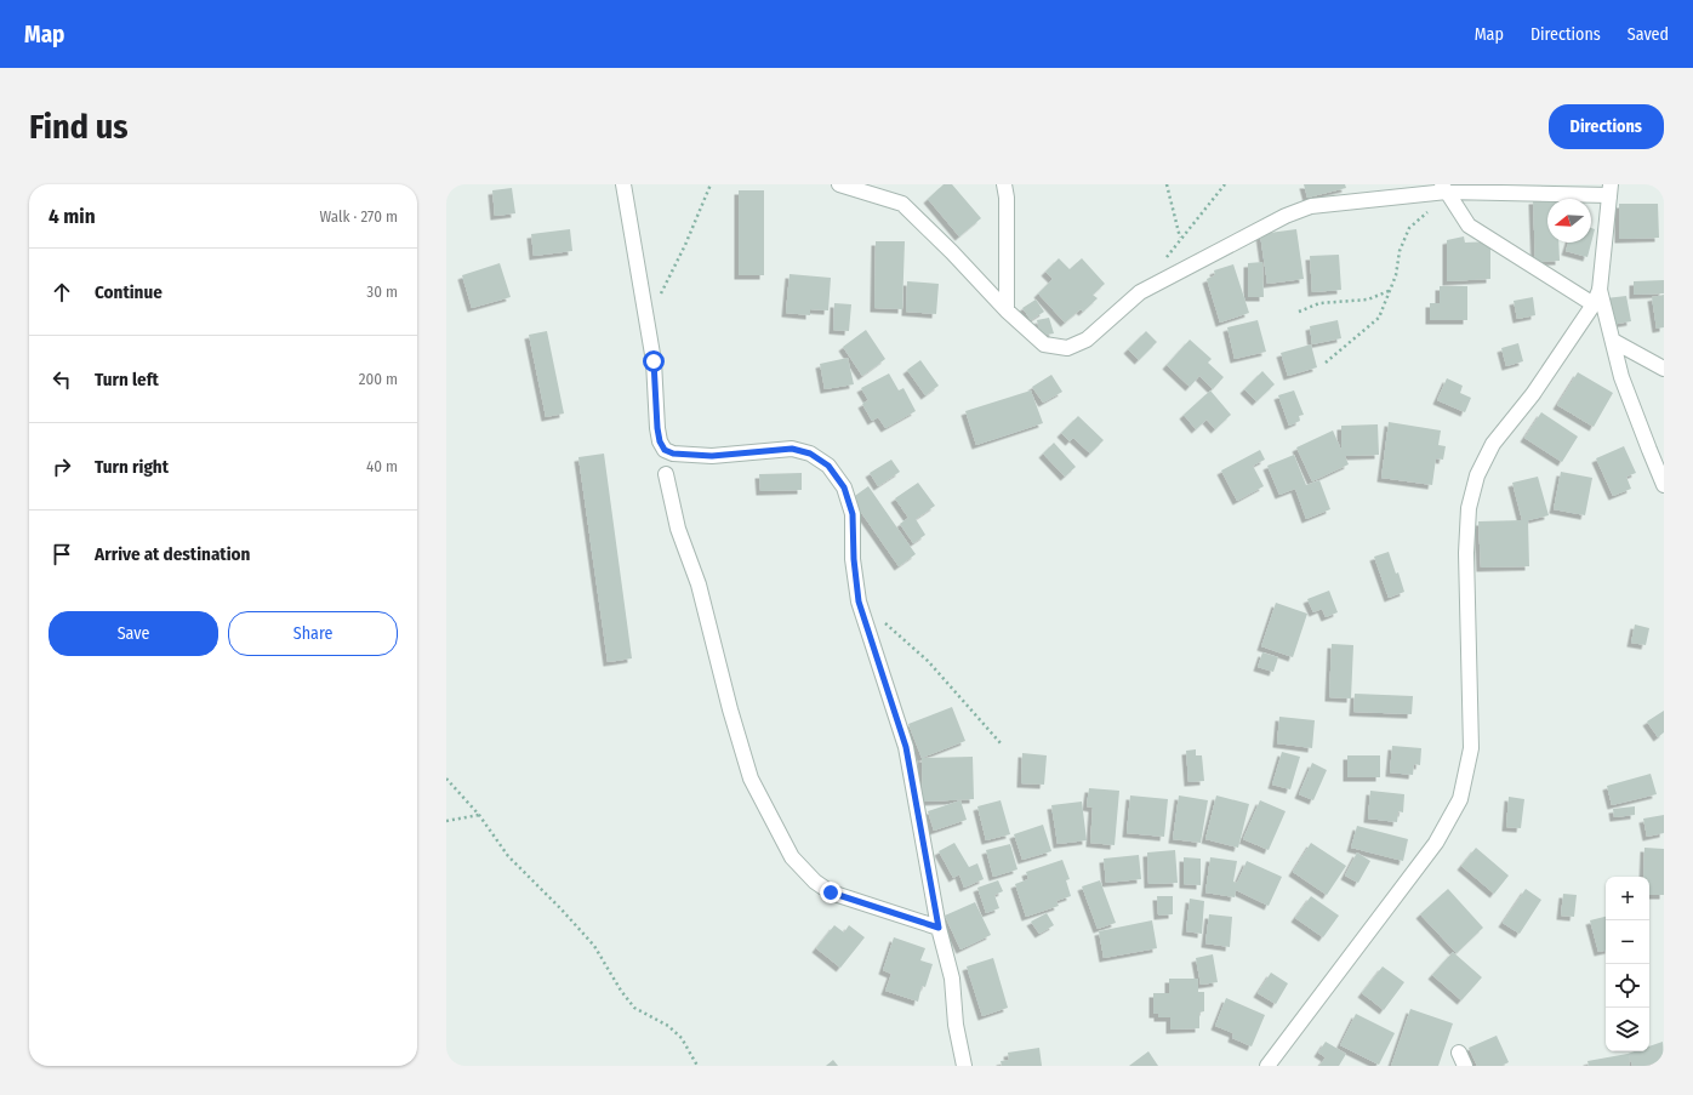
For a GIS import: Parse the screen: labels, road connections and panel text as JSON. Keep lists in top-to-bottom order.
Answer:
{
  "north": "left",
  "page": {
    "header": "Map",
    "nav": ["Map", "Directions", "Saved"],
    "buttons": [
      "Directions",
      ["Save", "Share"]
    ],
    "title": "Find us",
    "heading": ["4 min", "Walk · 270 m"],
    "list": [
      ["Continue", "30 m"],
      ["Turn left", "200 m"],
      ["Turn right", "40 m"],
      "Arrive at destination"
    ],
    "map_buttons": ["+", "−"]
  }
}
